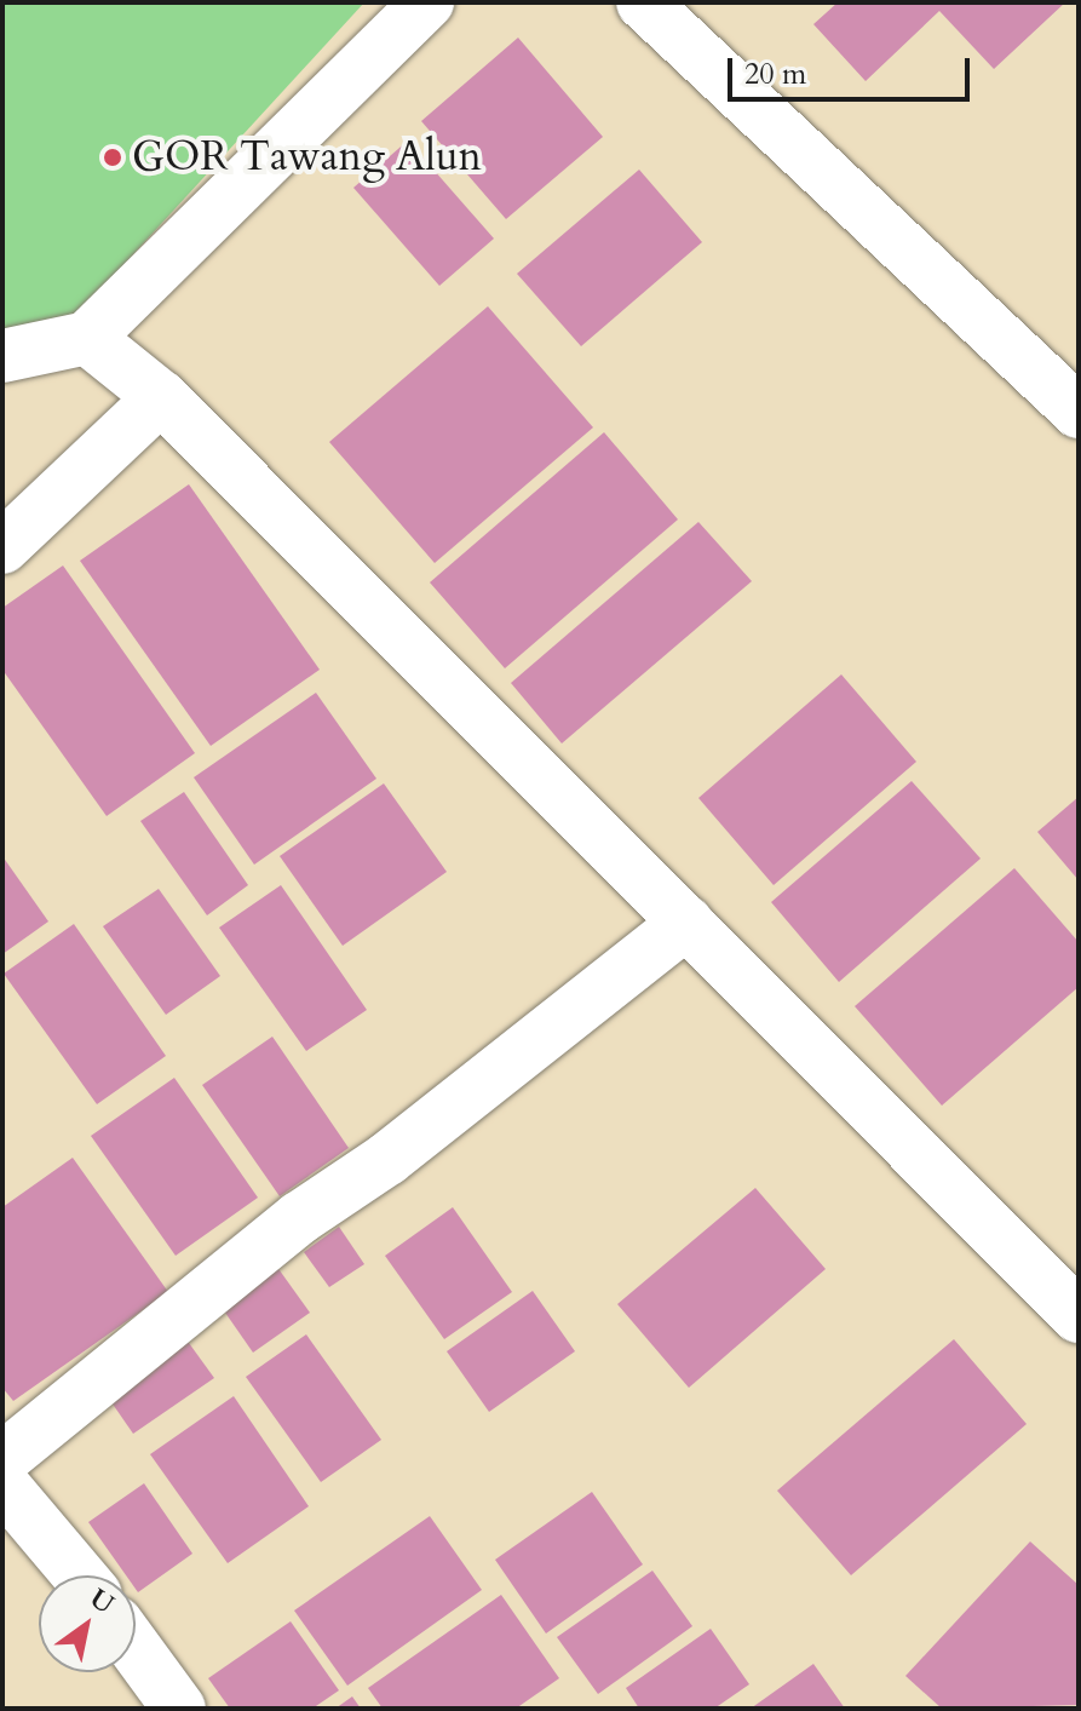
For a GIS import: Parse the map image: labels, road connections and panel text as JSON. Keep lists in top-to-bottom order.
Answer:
{
  "places": ["GOR Tawang Alun"],
  "scale_bar": "20 m",
  "north": "top right"
}
